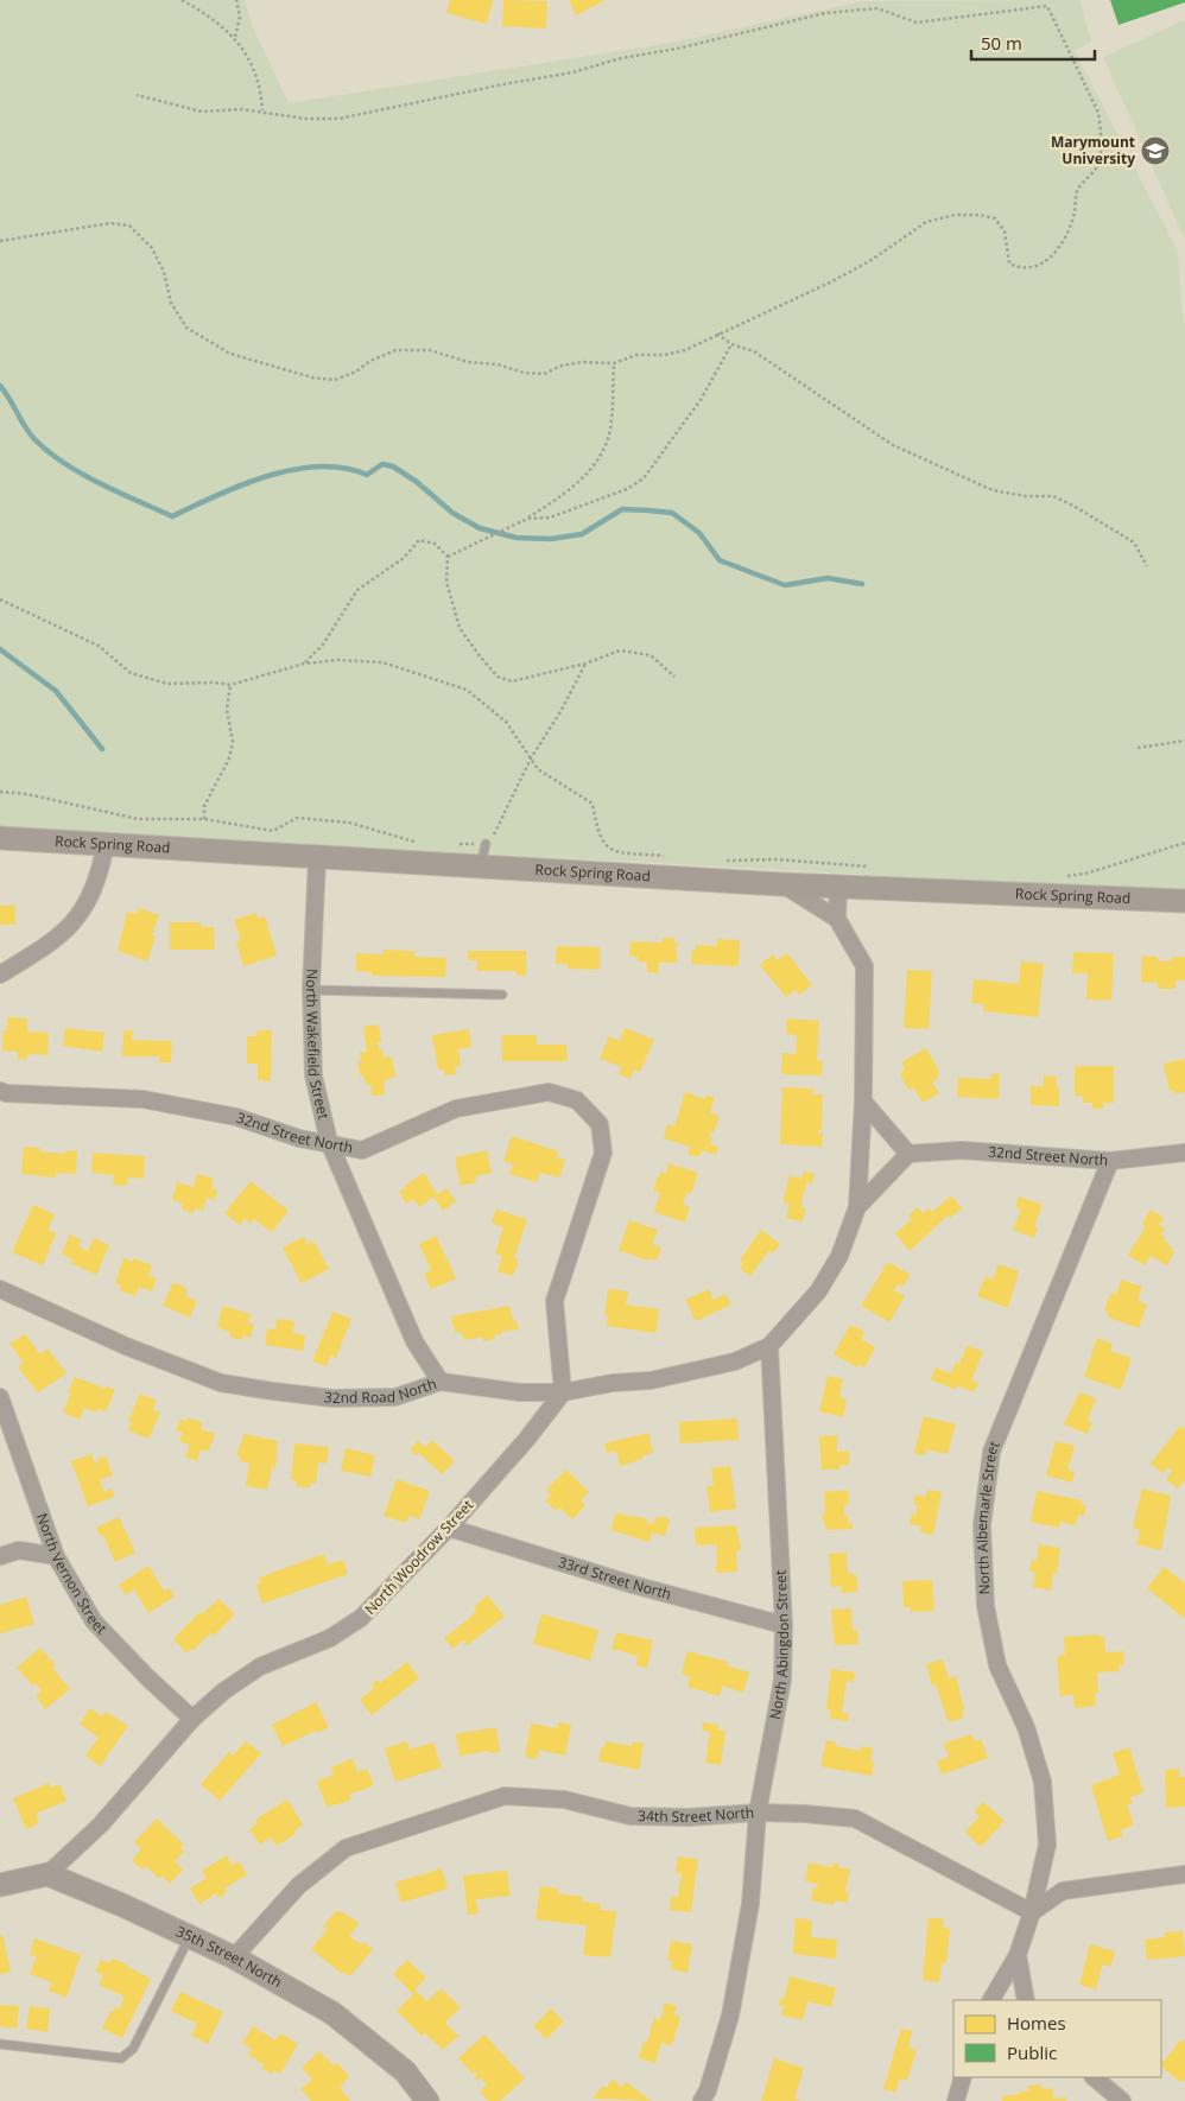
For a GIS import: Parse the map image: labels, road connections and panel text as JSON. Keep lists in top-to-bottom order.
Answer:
{
  "streets": {
    "street": [
      "Rock Spring Road",
      "North Wakefield Street",
      "32nd Street North",
      "32nd Road North",
      "North Albemarle Street",
      "North Woodrow Street",
      "North Vernon Street",
      "33rd Street North",
      "North Abingdon Street",
      "34th Street North",
      "35th Street North"
    ]
  },
  "crossings": [
    ["Rock Spring Road", "North Wakefield Street"],
    ["North Wakefield Street", "32nd Street North"],
    ["North Wakefield Street", "32nd Road North"],
    ["32nd Street North", "32nd Road North"],
    ["32nd Street North", "North Albemarle Street"],
    ["32nd Street North", "North Woodrow Street"],
    ["32nd Road North", "North Woodrow Street"],
    ["32nd Road North", "North Abingdon Street"],
    ["North Albemarle Street", "34th Street North"],
    ["North Woodrow Street", "North Vernon Street"],
    ["North Woodrow Street", "33rd Street North"],
    ["North Woodrow Street", "35th Street North"],
    ["33rd Street North", "North Abingdon Street"],
    ["North Abingdon Street", "34th Street North"],
    ["34th Street North", "35th Street North"]
  ],
  "places": {
    "school or university": ["Marymount University"]
  },
  "legend": ["Homes", "Public"],
  "scale_bar": "50 m"
}
